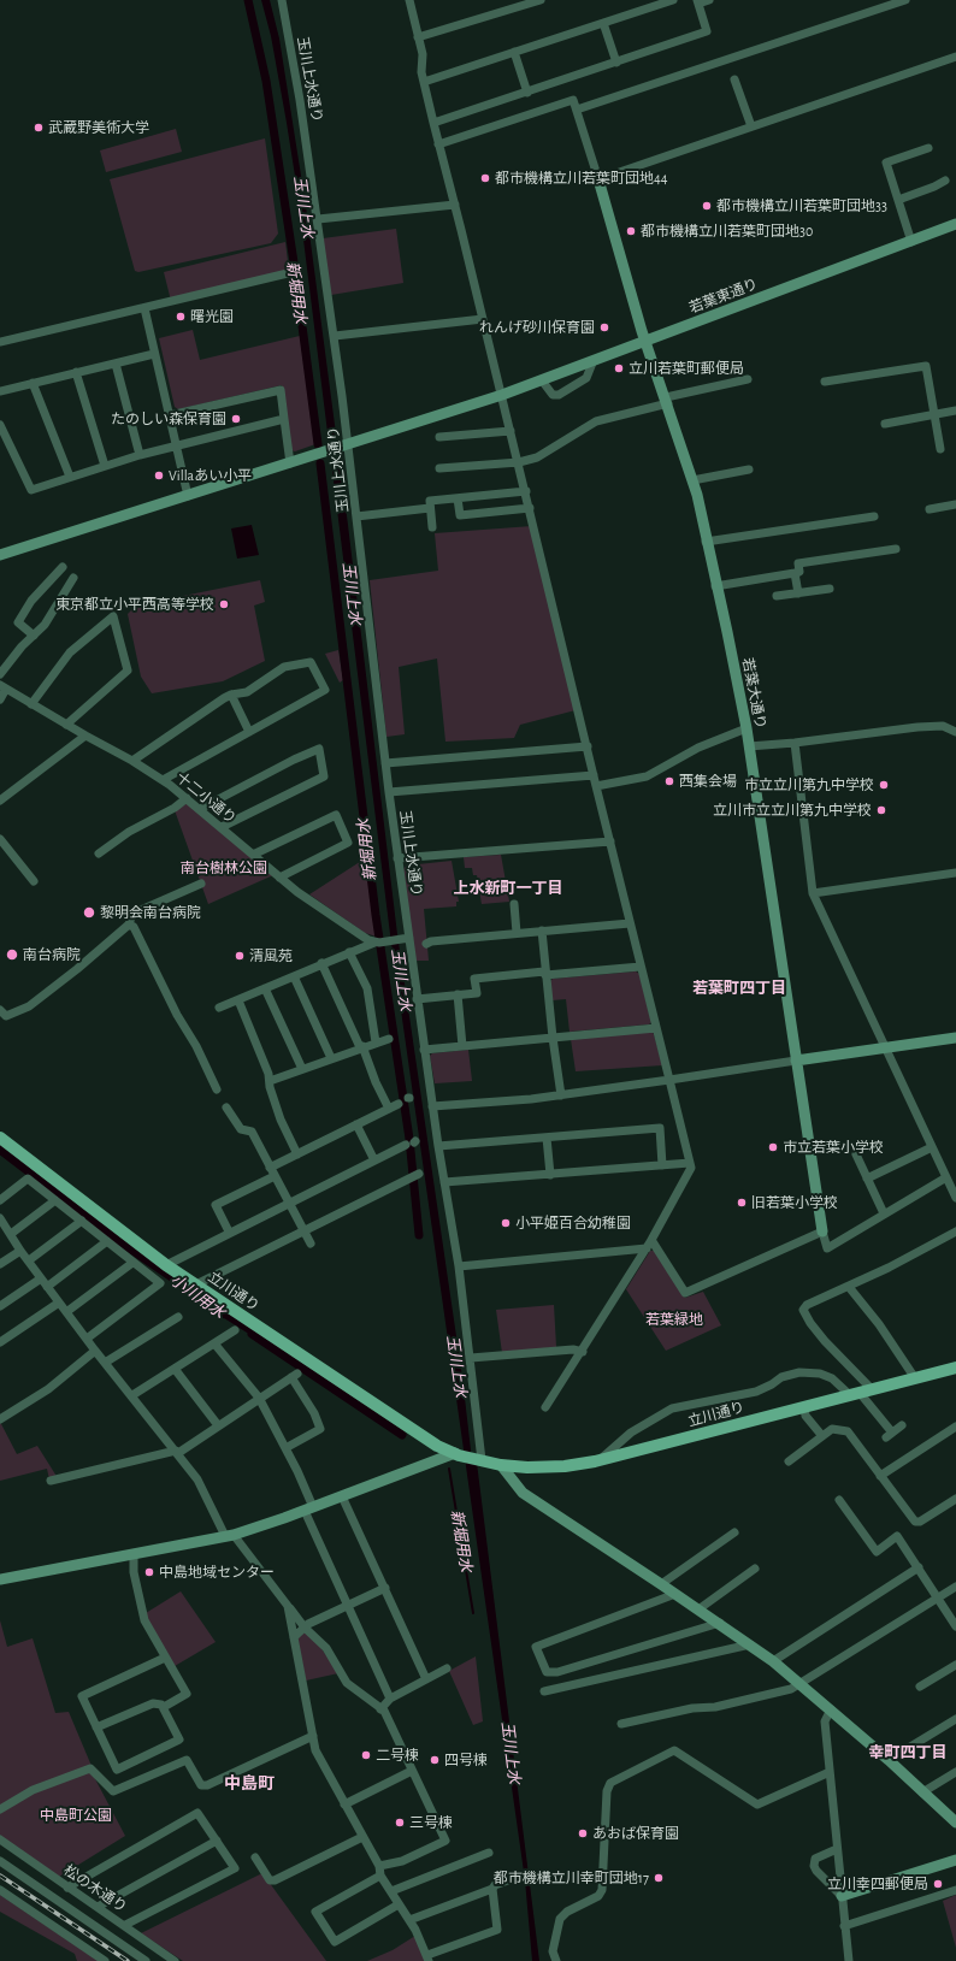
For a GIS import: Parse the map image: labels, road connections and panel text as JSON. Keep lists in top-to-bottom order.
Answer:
{
  "streets": {
    "main road": ["立川通り"],
    "street": [
      "玉川上水通り",
      "若葉東通り",
      "若葉大通り",
      "十二小通り",
      "松の木通り"
    ]
  },
  "crossings": [
    ["玉川上水通り", "若葉東通り"],
    ["玉川上水通り", "立川通り"],
    ["若葉東通り", "若葉大通り"]
  ],
  "districts": [
    "上水新町一丁目",
    "若葉町四丁目",
    "幸町四丁目",
    "中島町"
  ],
  "water": ["玉川上水", "新堀用水", "小川用水"],
  "parks": ["南台樹林公園", "若葉緑地", "中島町公園"],
  "places": [
    "武蔵野美術大学",
    "都市機構立川若葉町団地44",
    "都市機構立川若葉町団地33",
    "都市機構立川若葉町団地30",
    "曙光園",
    "れんげ砂川保育園",
    "立川若葉町郵便局",
    "たのしい森保育園",
    "Villaあい小平",
    "東京都立小平西高等学校",
    "西集会場",
    "市立立川第九中学校",
    "立川市立立川第九中学校",
    "黎明会南台病院",
    "南台病院",
    "清風苑",
    "市立若葉小学校",
    "旧若葉小学校",
    "小平姫百合幼稚園",
    "中島地域センター",
    "二号棟",
    "四号棟",
    "三号棟",
    "あおば保育園",
    "都市機構立川幸町団地17",
    "立川幸四郵便局"
  ]
}
